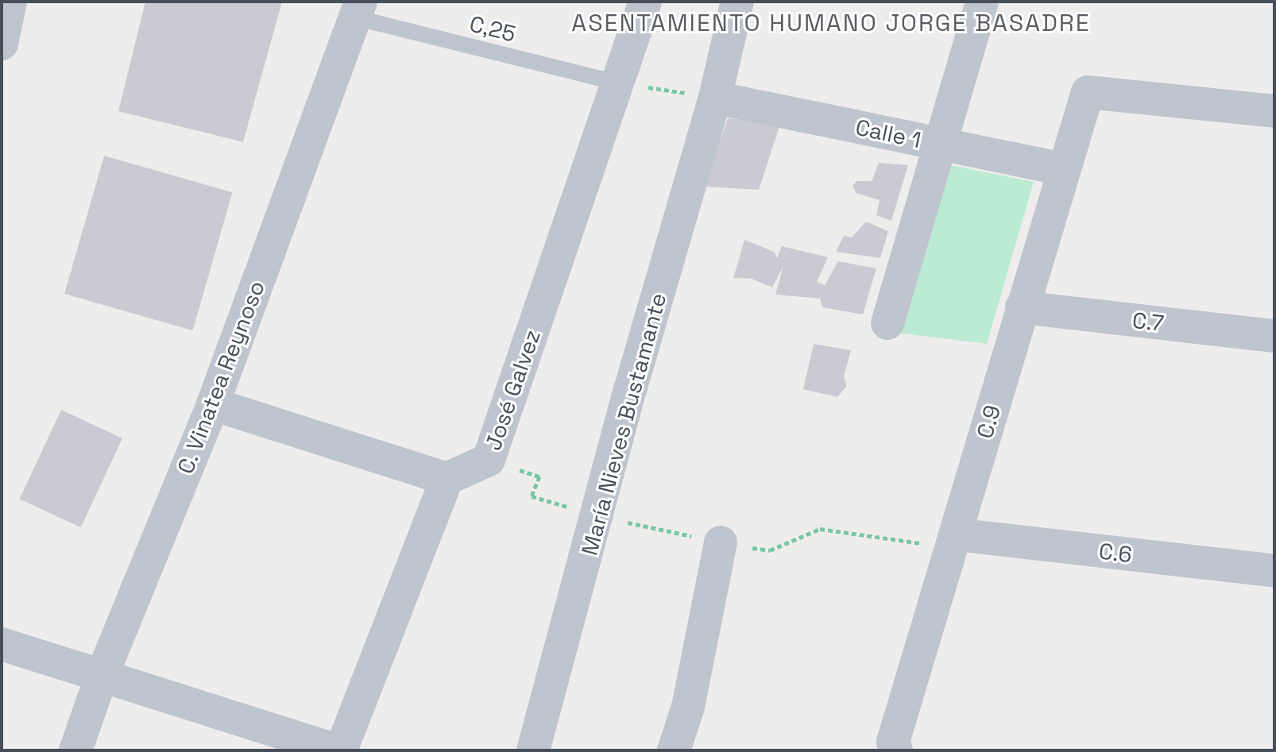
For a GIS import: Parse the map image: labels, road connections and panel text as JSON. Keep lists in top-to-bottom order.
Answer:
{
  "streets": {
    "street": [
      "Calle 1",
      "C.7",
      "C. Vinatea Reynoso",
      "José Galvez",
      "C.9",
      "María Nieves Bustamante",
      "C.6"
    ],
    "lane": ["C,25"]
  },
  "crossings": [
    ["C,25", "C. Vinatea Reynoso"],
    ["C,25", "José Galvez"],
    ["Calle 1", "C.9"],
    ["Calle 1", "María Nieves Bustamante"],
    ["C.7", "C.9"],
    ["C.9", "C.6"]
  ],
  "districts": ["ASENTAMIENTO HUMANO JORGE BASADRE"]
}
